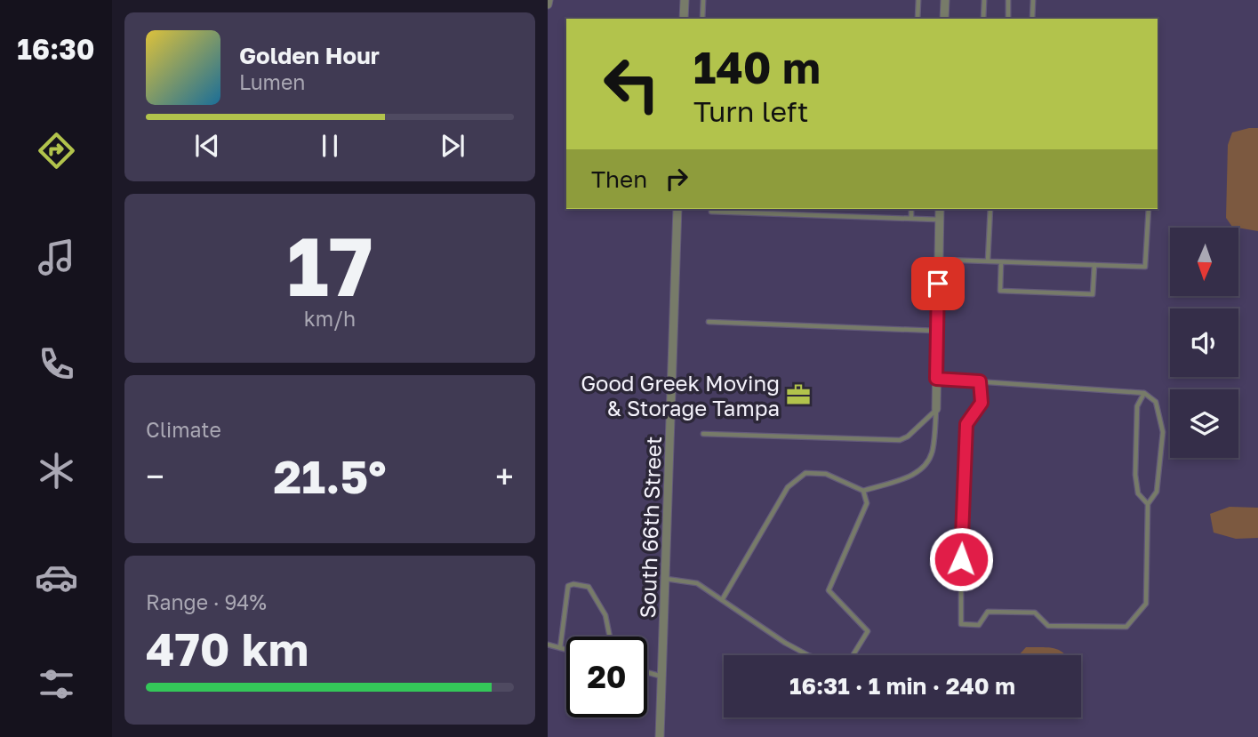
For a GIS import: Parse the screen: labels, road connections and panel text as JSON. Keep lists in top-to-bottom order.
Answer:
{
  "streets": {
    "street": ["South 66th Street"]
  },
  "places": {
    "office": ["Good Greek Moving & Storage Tampa"]
  },
  "north": "bottom",
  "page": {
    "tabs": "16:30",
    "turn": ["140 m", "Turn left"],
    "song": ["Golden Hour", "Lumen"],
    "then": "Then",
    "tile": [
      ["17", "km/h"],
      "Climate",
      ["Range · 94%", "470 km"]
    ],
    "heat": ["−", "21.5°", "+"],
    "limit": "20",
    "trip": "16:31 · 1 min · 240 m"
  }
}
